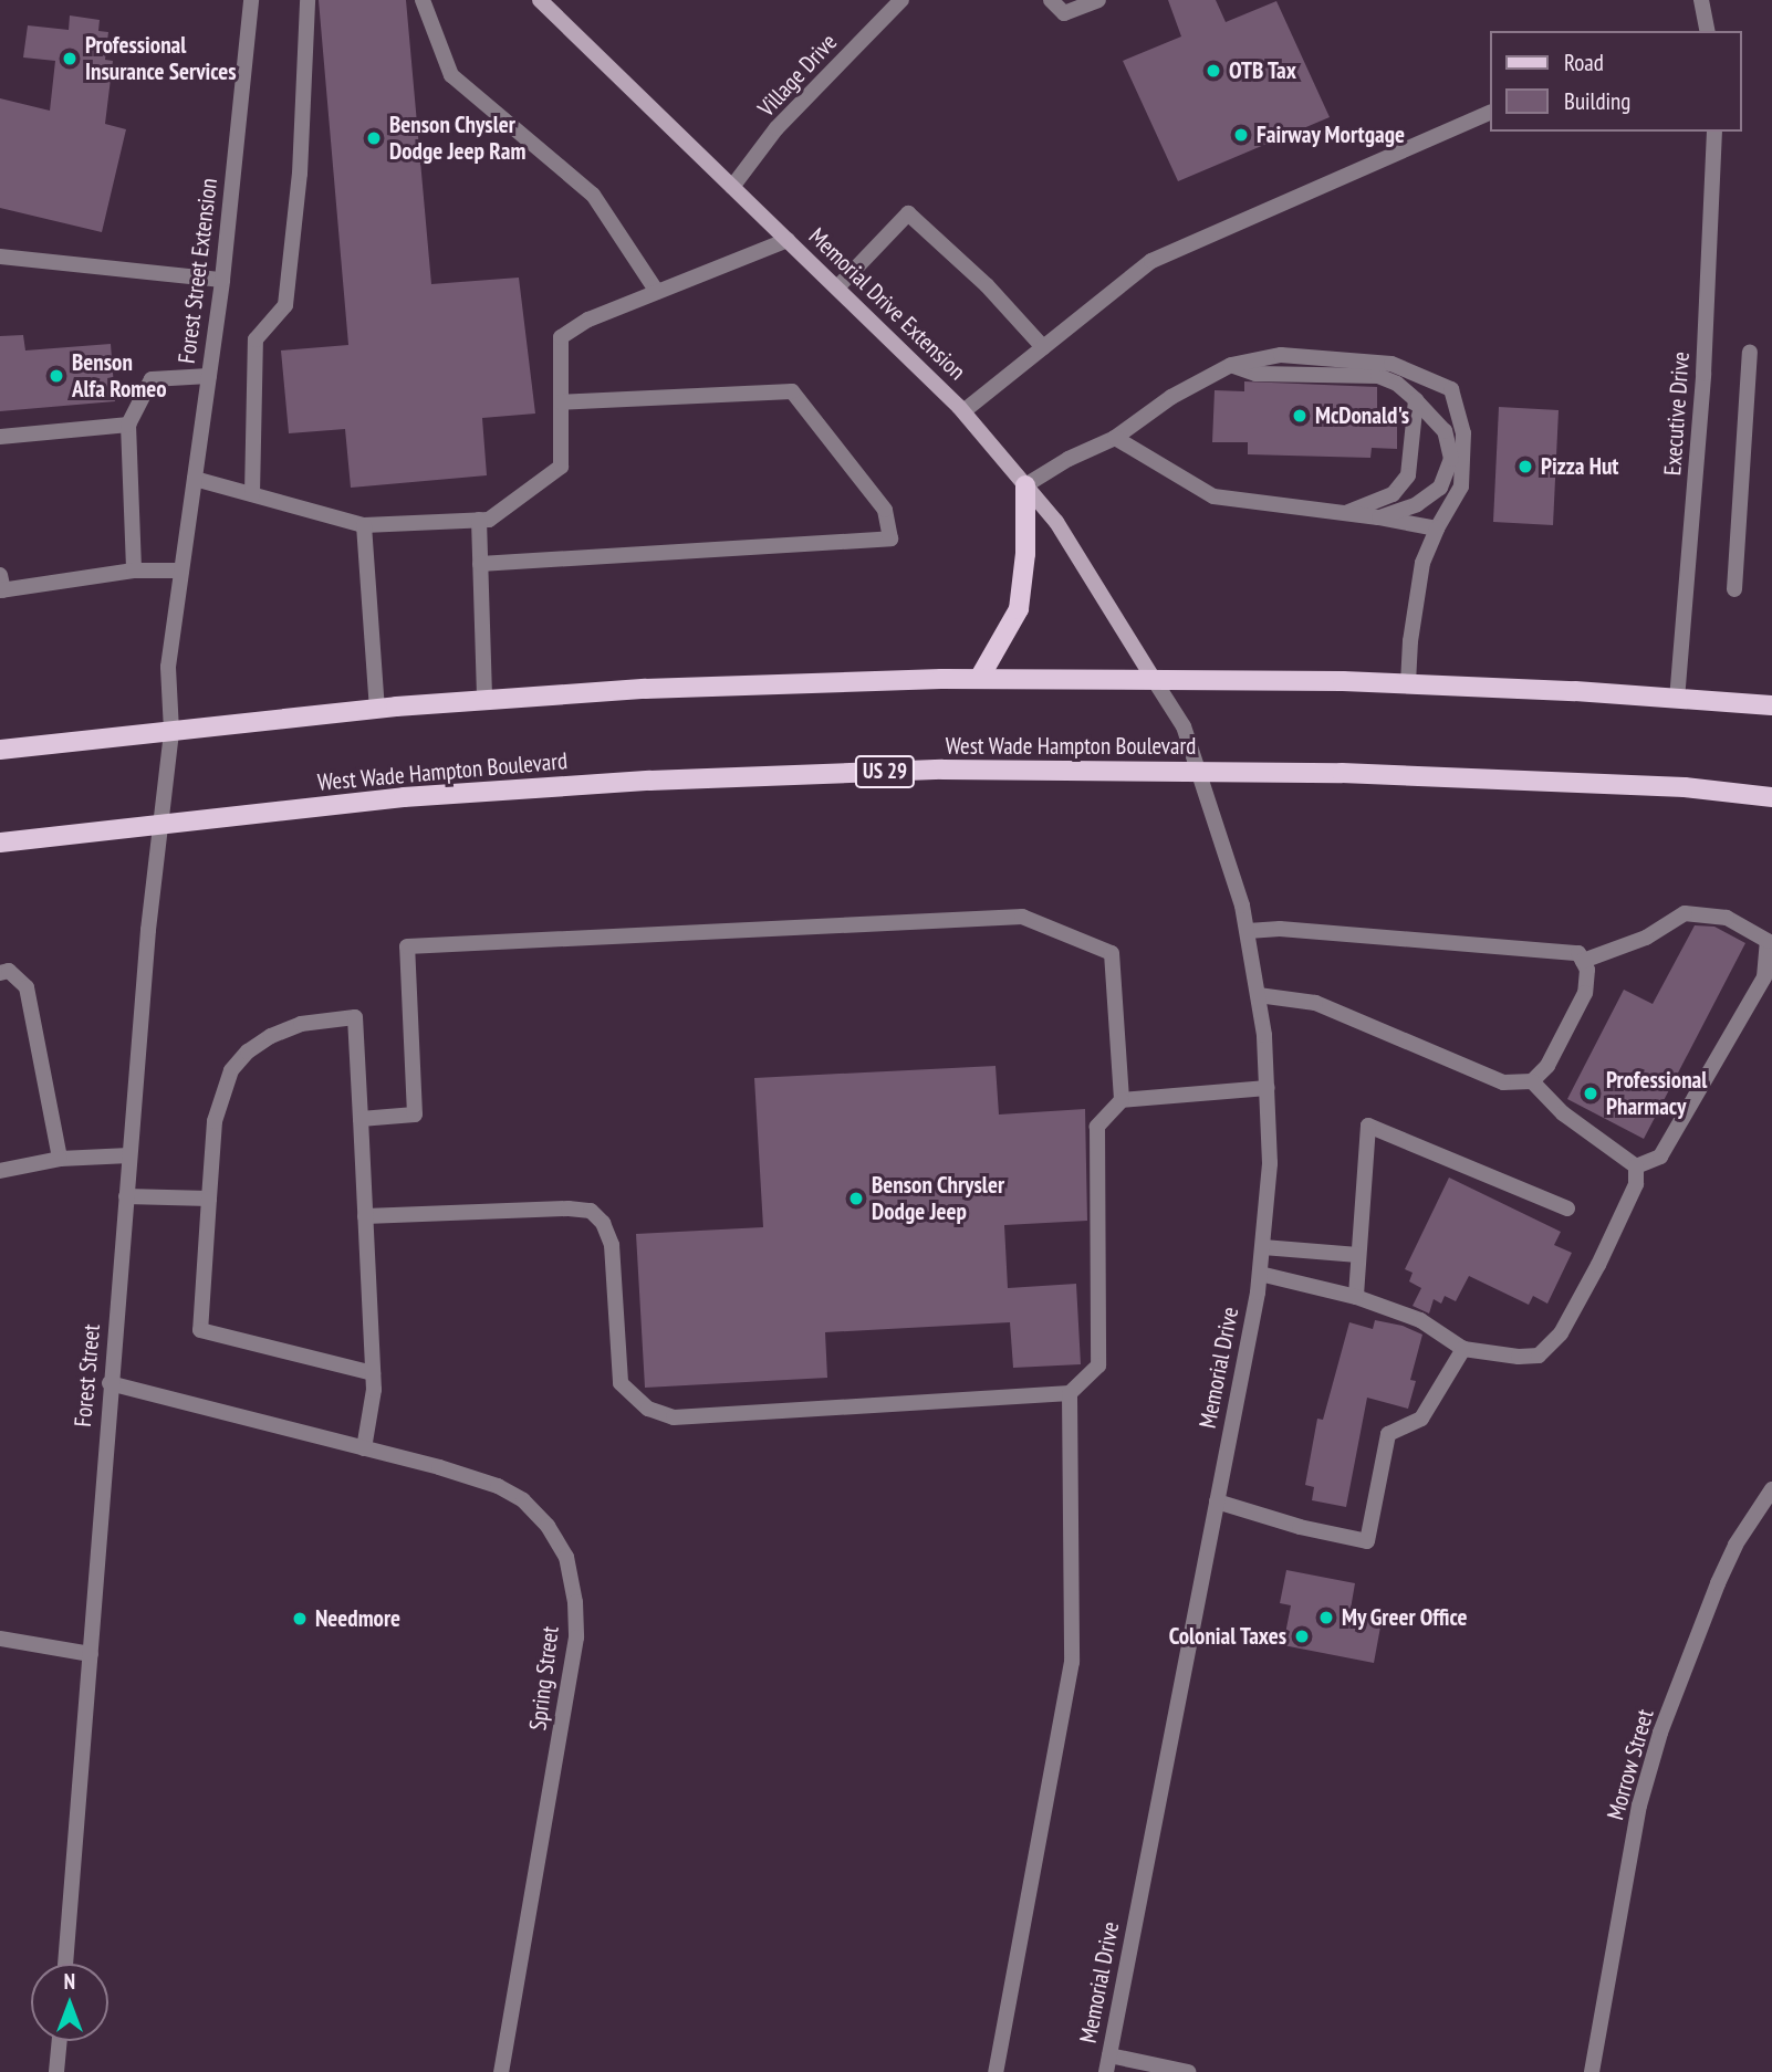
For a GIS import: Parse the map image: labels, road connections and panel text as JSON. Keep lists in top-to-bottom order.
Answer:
{
  "streets": {
    "main road": ["West Wade Hampton Boulevard", "US 29"],
    "street": [
      "Village Drive",
      "Forest Street Extension",
      "Memorial Drive Extension",
      "Executive Drive",
      "Memorial Drive",
      "Forest Street",
      "Spring Street",
      "Morrow Street"
    ]
  },
  "crossings": [
    ["Village Drive", "Memorial Drive Extension"],
    ["Forest Street Extension", "Forest Street"],
    ["Memorial Drive Extension", "Memorial Drive"],
    ["West Wade Hampton Boulevard", "Memorial Drive"],
    ["West Wade Hampton Boulevard", "Forest Street"],
    ["Forest Street", "Spring Street"]
  ],
  "places": [
    "Professional Insurance Services",
    "OTB Tax",
    "Fairway Mortgage",
    "Benson Chysler Dodge Jeep Ram",
    "Benson Alfa Romeo",
    "McDonald's",
    "Pizza Hut",
    "Professional Pharmacy",
    "Benson Chrysler Dodge Jeep",
    "My Greer Office",
    "Needmore",
    "Colonial Taxes"
  ],
  "legend": ["Road", "Building"],
  "north": "top"
}
